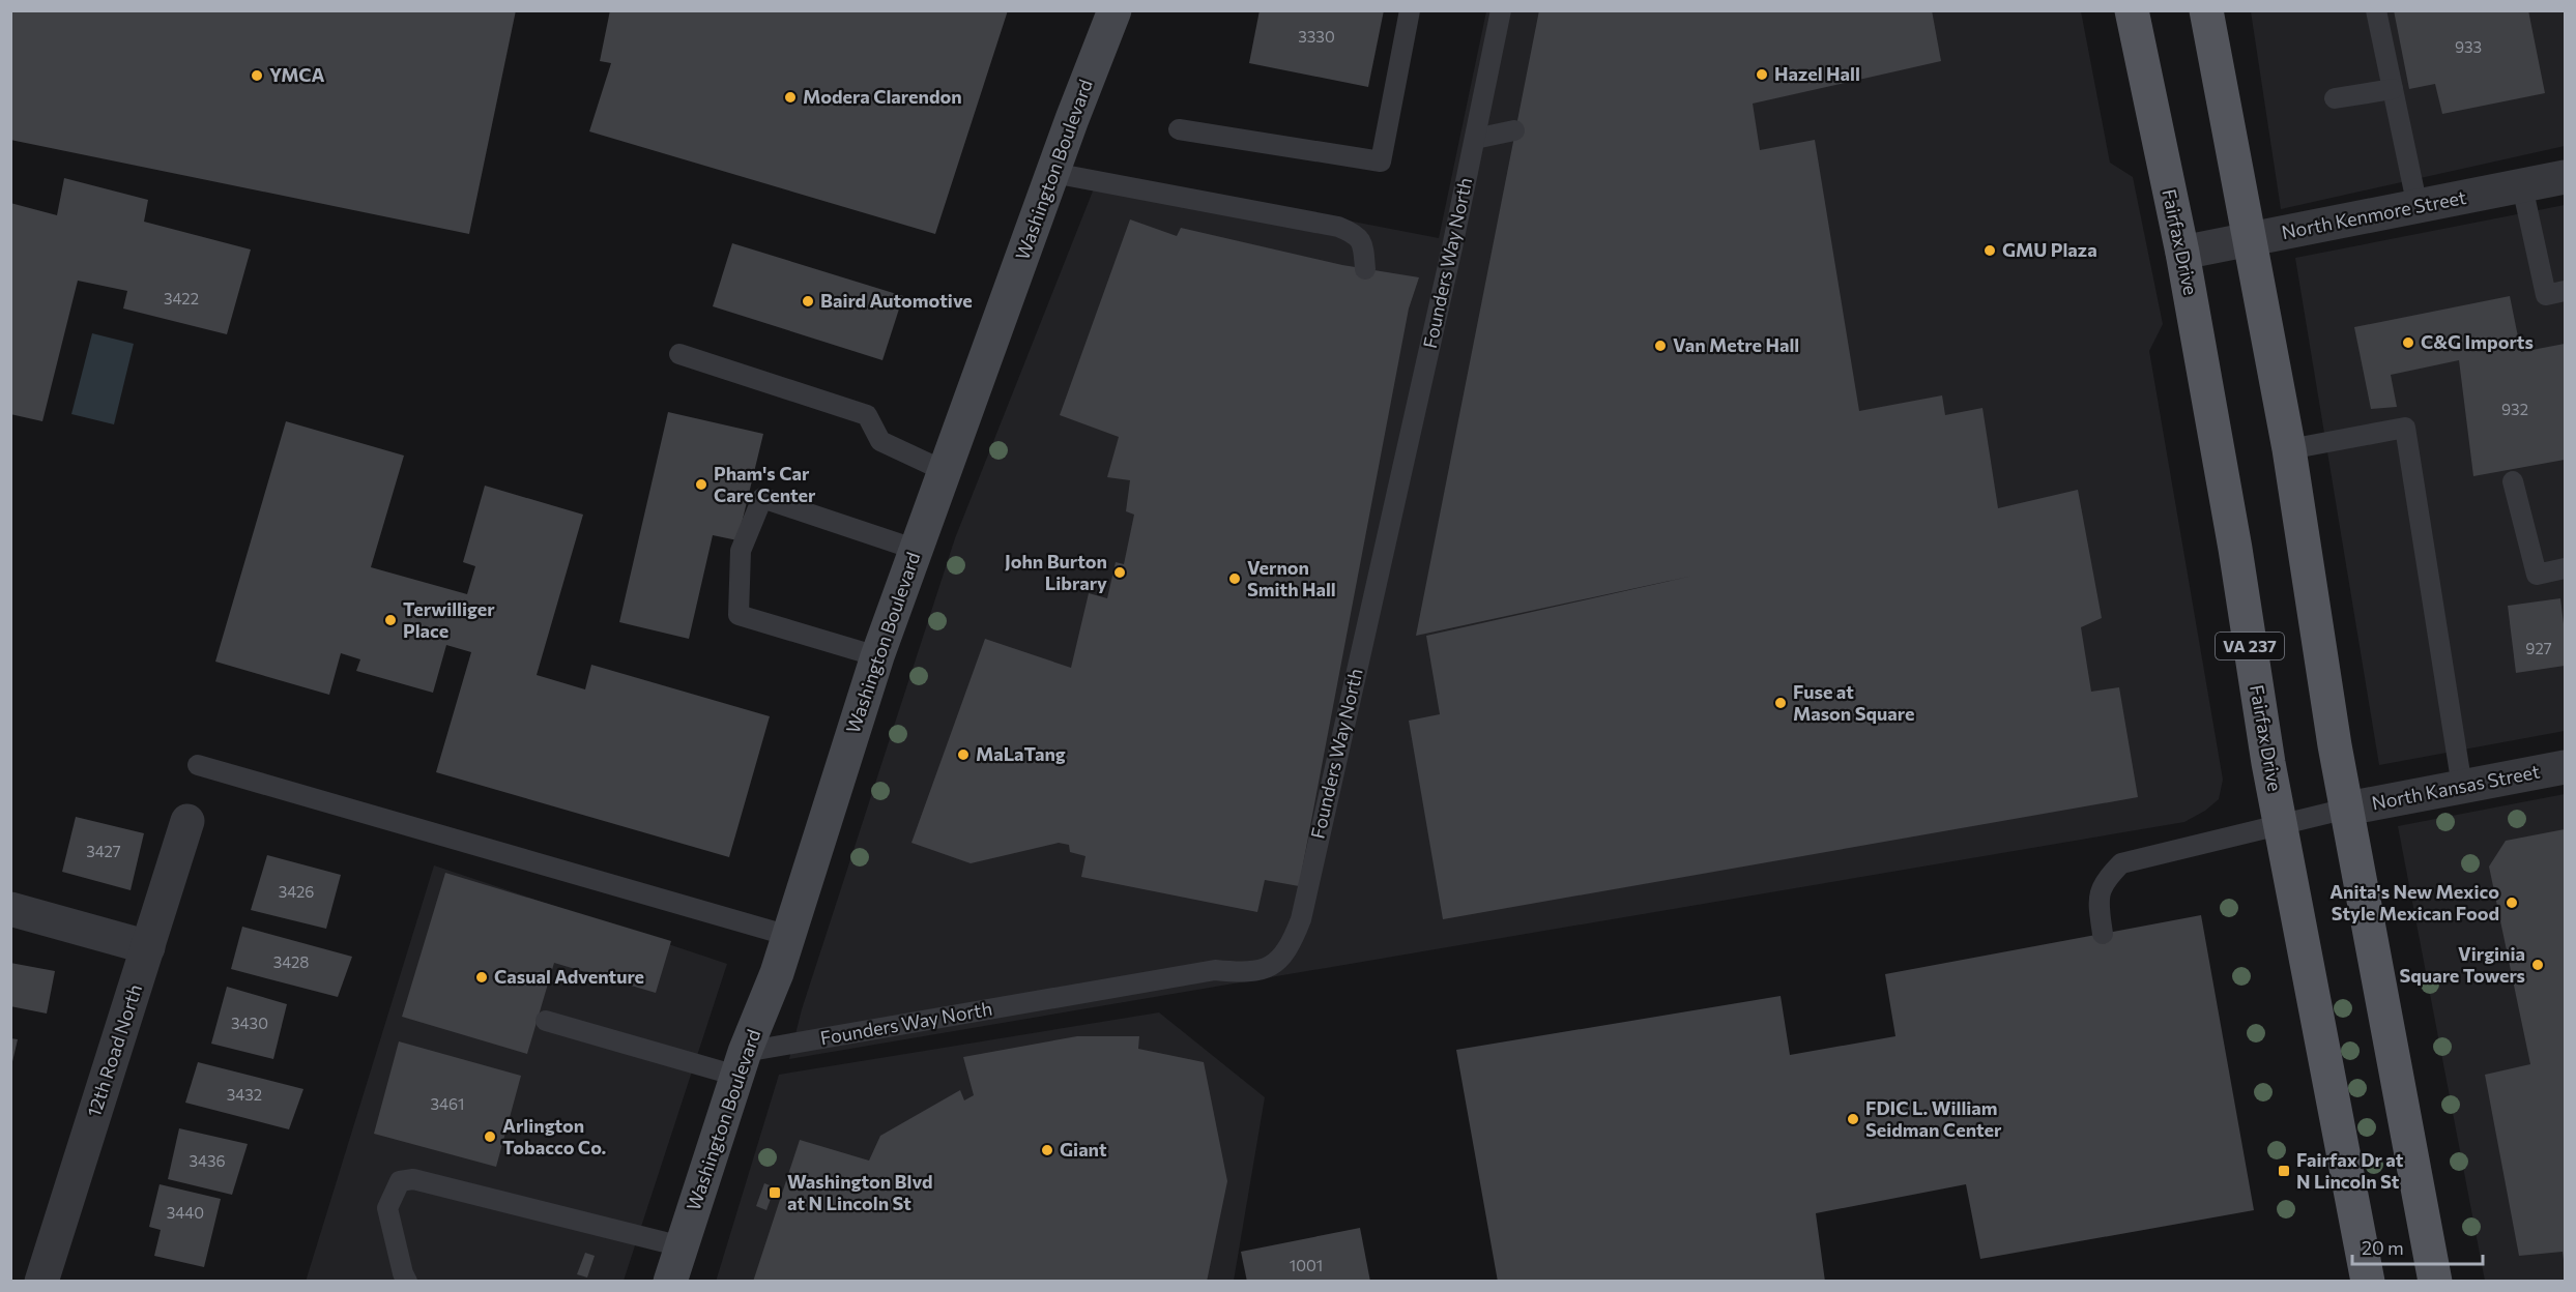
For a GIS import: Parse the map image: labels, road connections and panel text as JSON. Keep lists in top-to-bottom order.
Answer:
{
  "streets": {
    "main road": ["Washington Boulevard", "Fairfax Drive", "VA 237"],
    "street": ["North Kenmore Street", "North Kansas Street", "12th Road North"],
    "lane": ["Founders Way North"]
  },
  "crossings": [
    ["Washington Boulevard", "Founders Way North"],
    ["North Kenmore Street", "Fairfax Drive"]
  ],
  "places": {
    "other": [
      "Hazel Hall",
      "YMCA",
      "Modera Clarendon",
      "GMU Plaza",
      "Baird Automotive",
      "C&G Imports",
      "Van Metre Hall",
      "Pham's Car Care Center",
      "John Burton Library",
      "Vernon Smith Hall",
      "Terwilliger Place",
      "Fuse at Mason Square",
      "MaLaTang",
      "Anita's New Mexico Style Mexican Food",
      "Virginia Square Towers",
      "Casual Adventure",
      "FDIC L. William Seidman Center",
      "Arlington Tobacco Co.",
      "Giant"
    ],
    "transit": ["Fairfax Dr at N Lincoln St", "Washington Blvd at N Lincoln St"]
  },
  "house_numbers": [
    "3330",
    "933",
    "3422",
    "932",
    "927",
    "3427",
    "3426",
    "3428",
    "3430",
    "3432",
    "3461",
    "3436",
    "3440",
    "1001"
  ],
  "scale_bar": "20 m"
}
